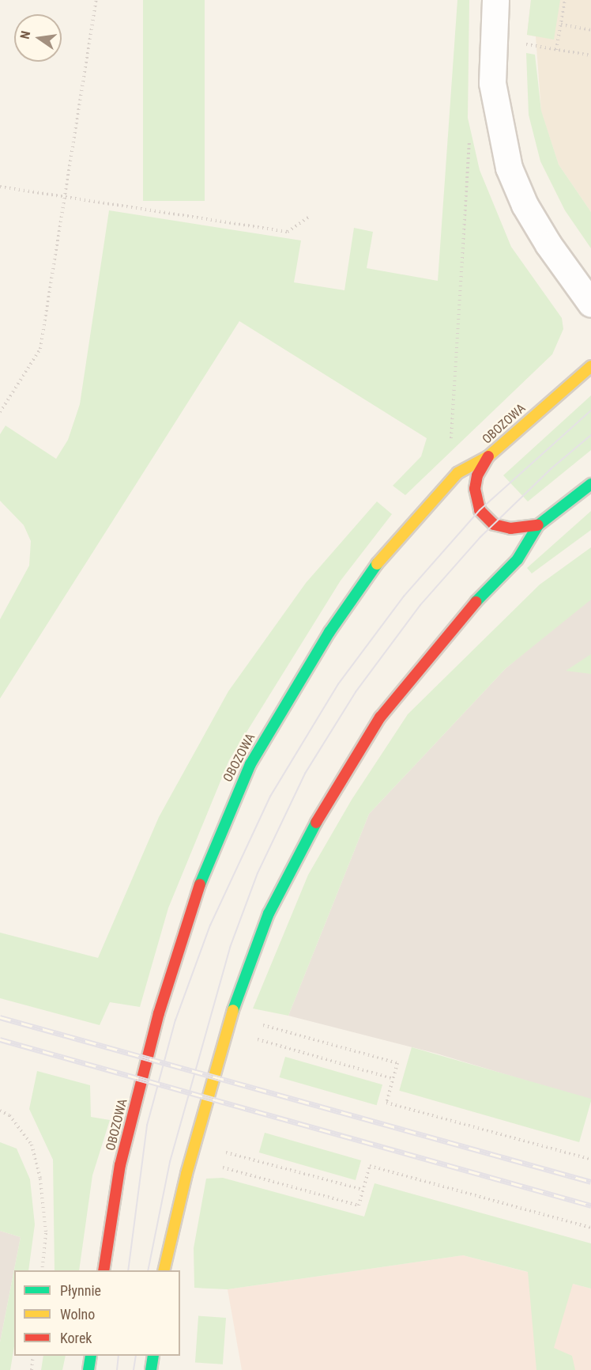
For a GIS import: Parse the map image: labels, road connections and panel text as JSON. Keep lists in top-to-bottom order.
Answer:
{
  "streets": {
    "street": ["OBOZOWA"]
  },
  "legend": ["Płynnie", "Wolno", "Korek"],
  "north": "left"
}
